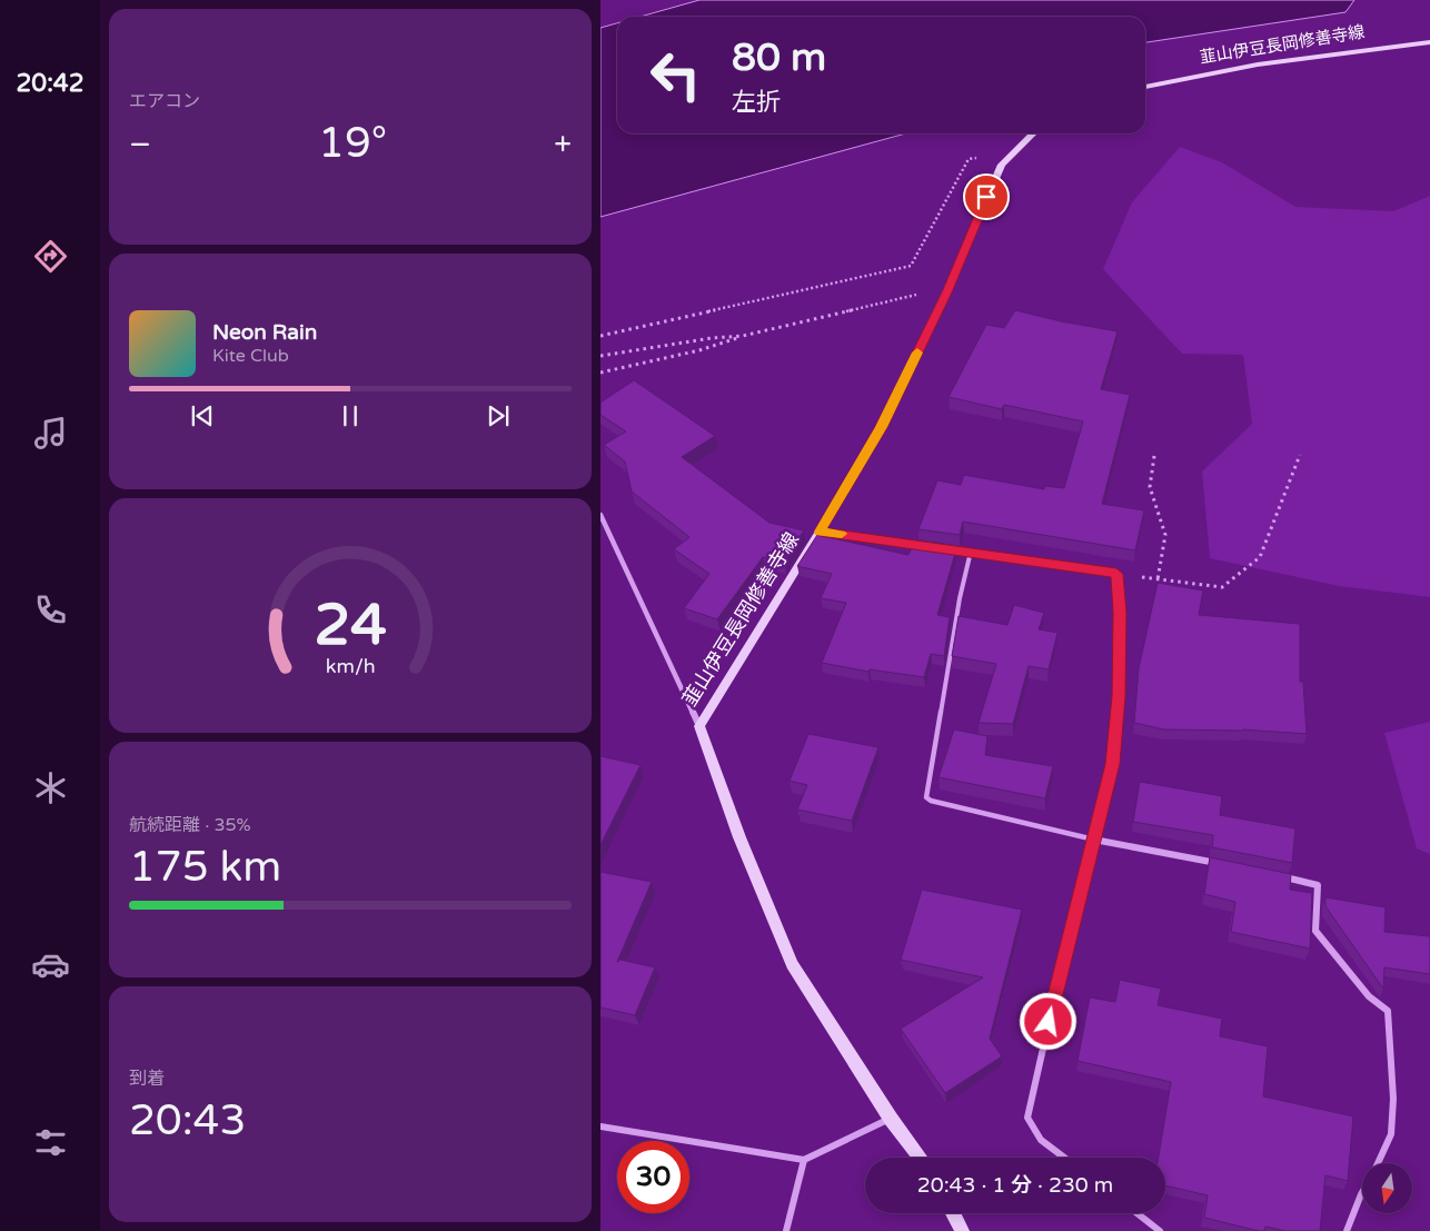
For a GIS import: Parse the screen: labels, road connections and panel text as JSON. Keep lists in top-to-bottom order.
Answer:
{
  "streets": {
    "main road": ["韮山伊豆長岡修善寺線"]
  },
  "north": "bottom",
  "page": {
    "tabs": "20:42",
    "tile": [
      "エアコン",
      ["航続距離 · 35%", "175 km"],
      ["到着", "20:43"]
    ],
    "turn": ["80 m", "左折"],
    "heat": ["−", "19°", "+"],
    "song": ["Neon Rain", "Kite Club"],
    "limit": "30",
    "trip": "20:43 · 1 分 · 230 m",
    "gauge": ["24", "km/h"]
  }
}
